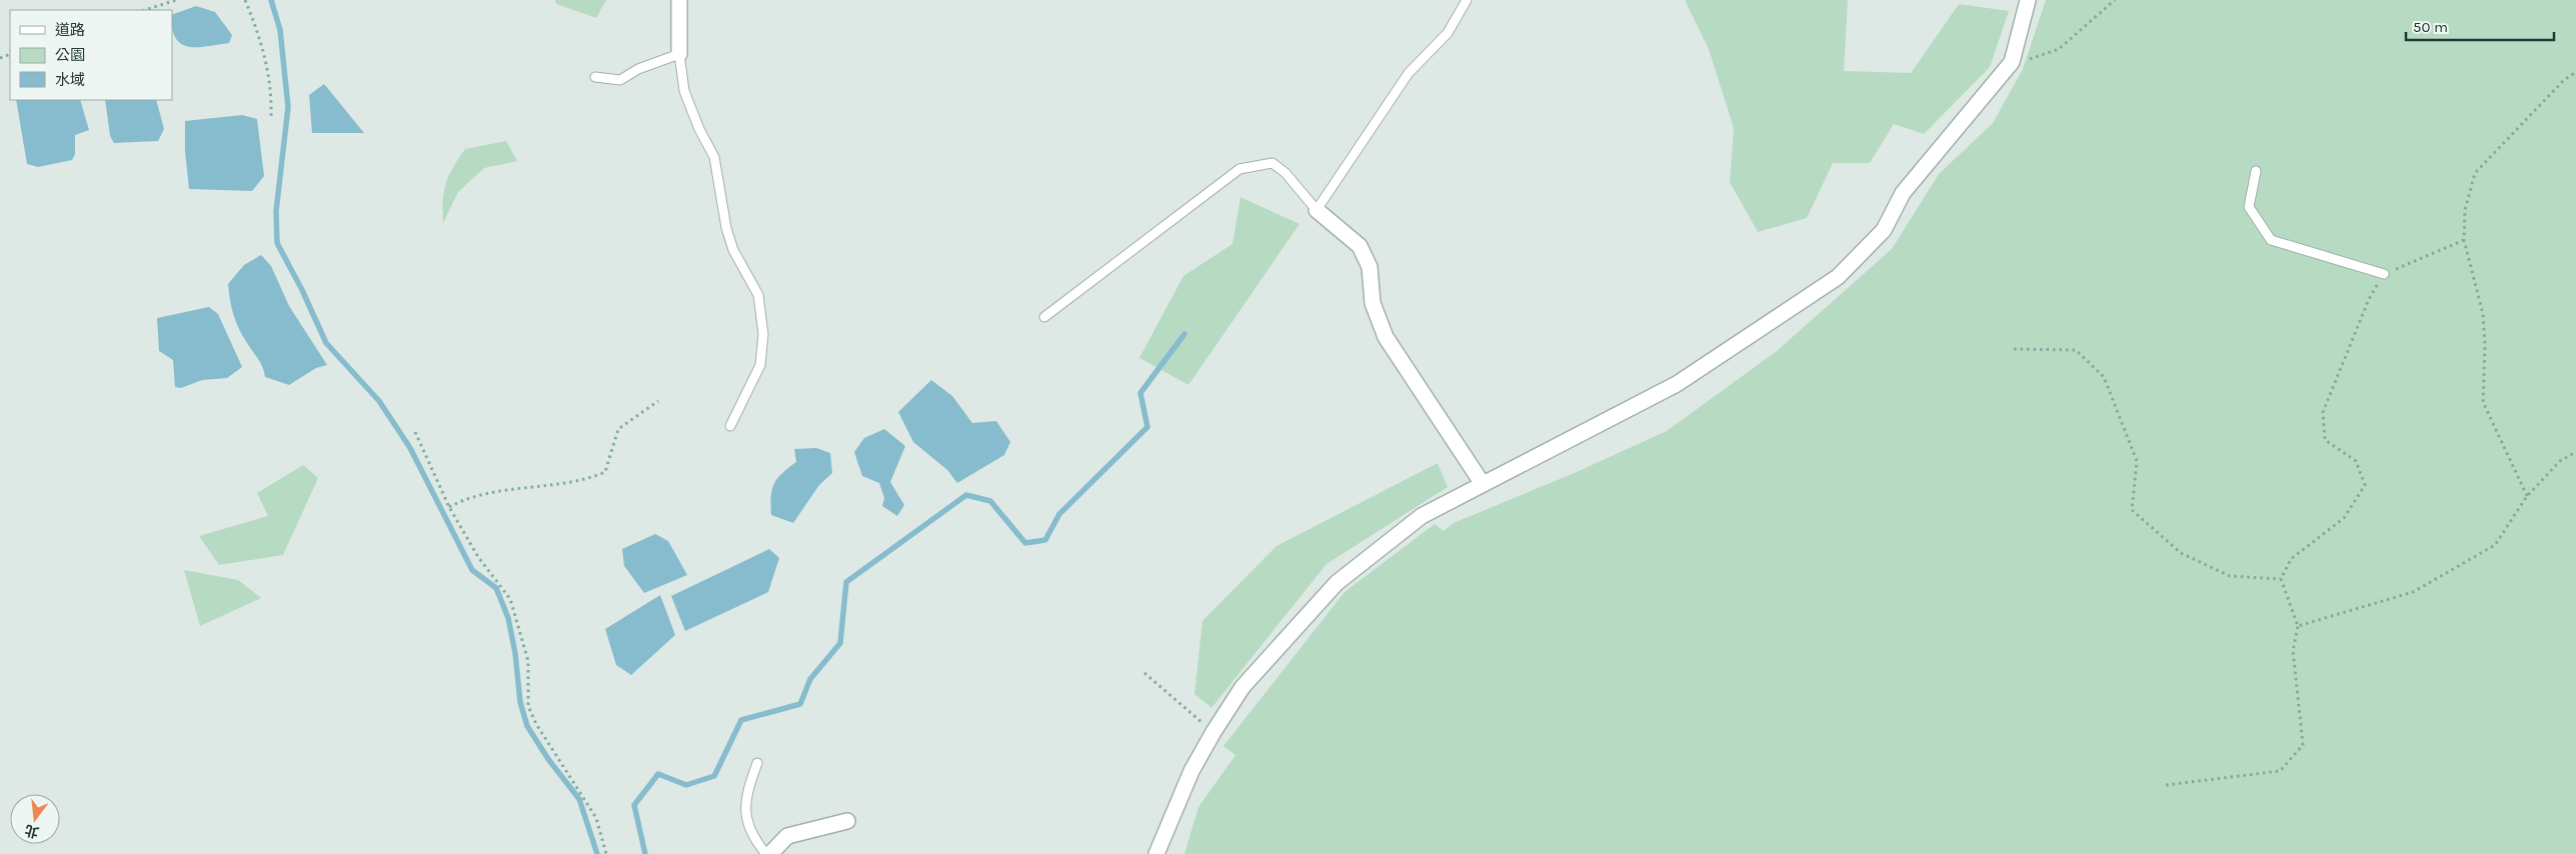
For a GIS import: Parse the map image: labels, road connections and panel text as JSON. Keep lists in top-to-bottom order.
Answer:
{
  "legend": ["道路", "公園", "水域"],
  "scale_bar": "50 m",
  "north": "bottom"
}
